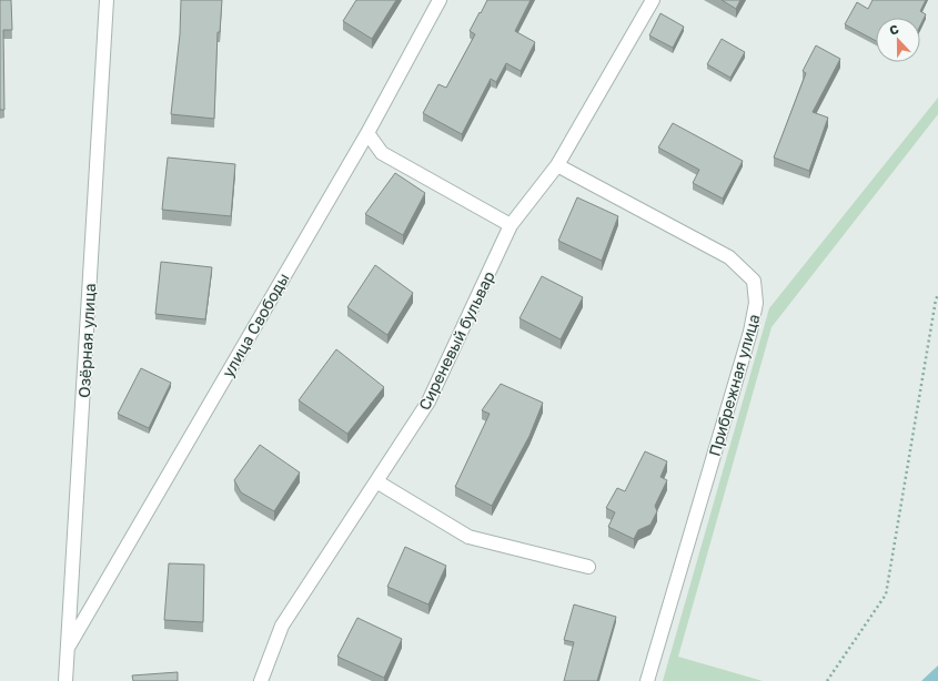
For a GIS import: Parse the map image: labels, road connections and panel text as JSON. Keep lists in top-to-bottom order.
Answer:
{
  "streets": {
    "street": [
      "улица Свободы",
      "Озёрная улица",
      "Сиреневый бульвар",
      "Прибрежная улица"
    ]
  },
  "crossings": [
    ["улица Свободы", "Озёрная улица"],
    ["Сиреневый бульвар", "Прибрежная улица"]
  ],
  "north": "top"
}
